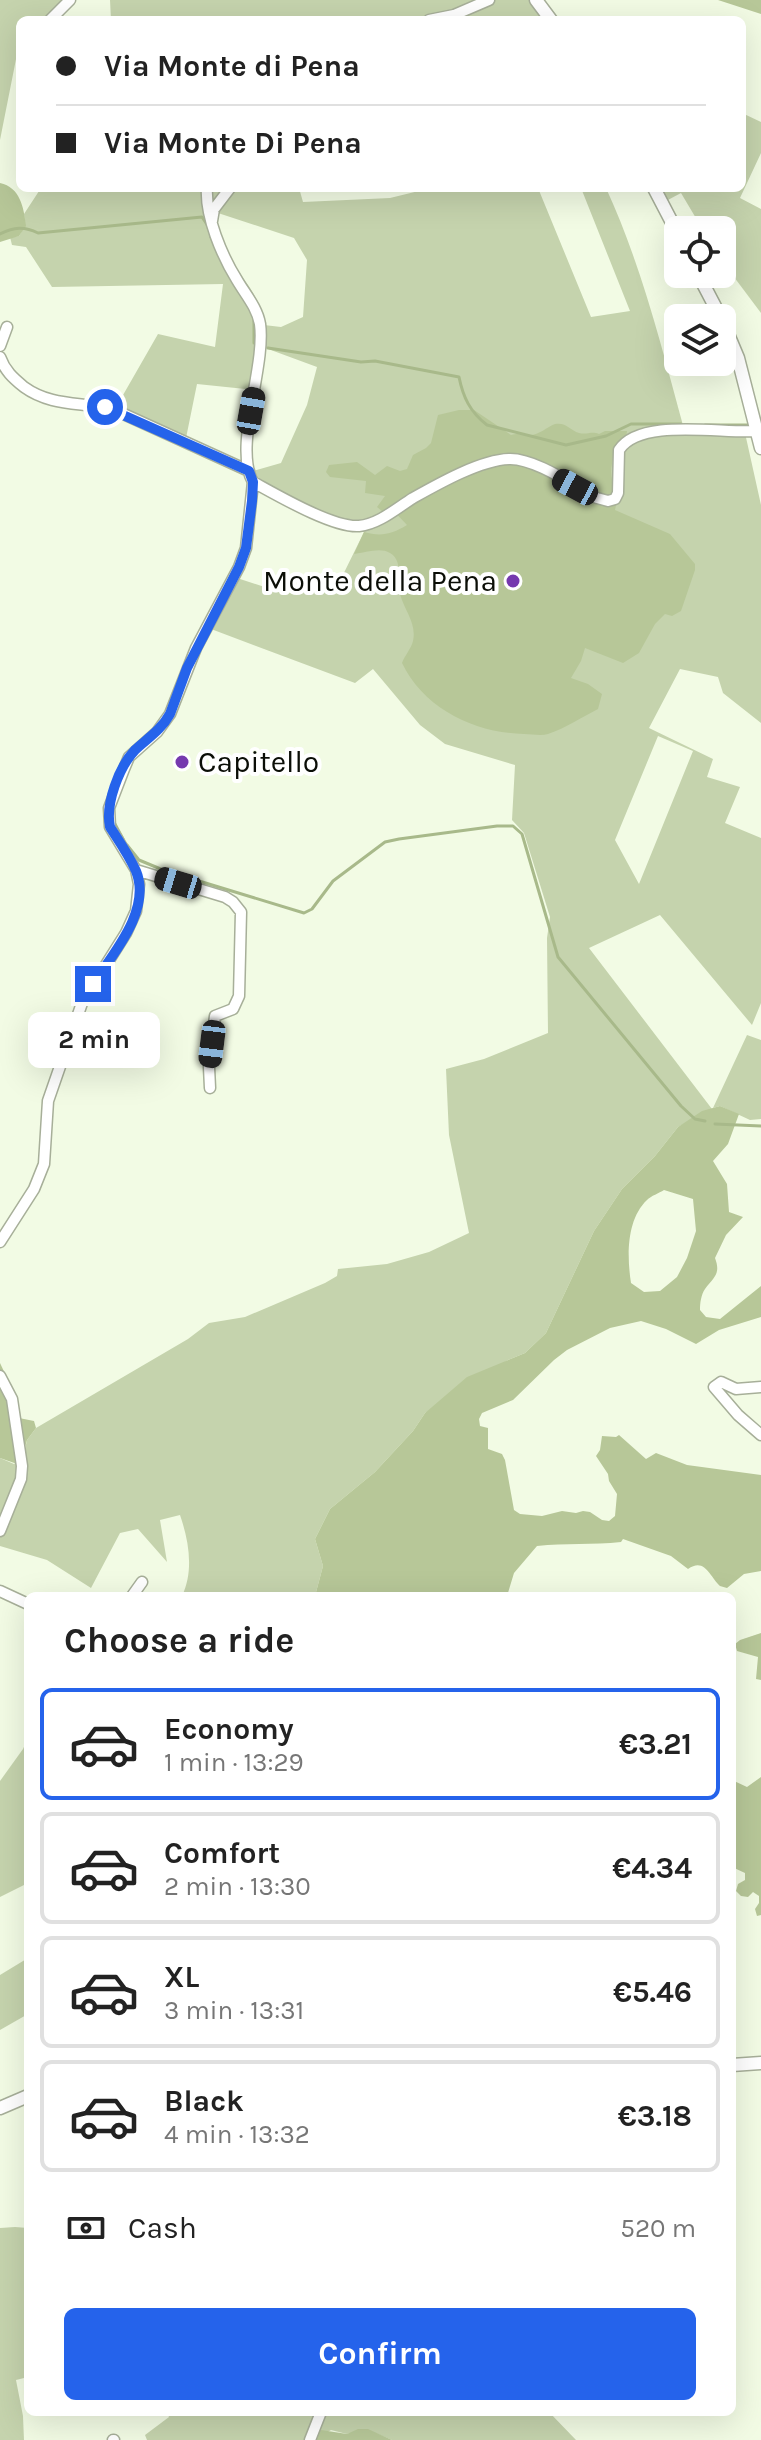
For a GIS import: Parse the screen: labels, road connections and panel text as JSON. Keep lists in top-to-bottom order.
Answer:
{
  "places": ["Monte della Pena", "Capitello"],
  "page": {
    "banner": ["Via Monte di Pena", "Via Monte Di Pena"],
    "bubble": "2 min",
    "heading": "Choose a ride",
    "list": [
      {
        "name": "Economy",
        "note": "1 min · 13:29",
        "value": "€3.21"
      },
      {
        "name": "Comfort",
        "note": "2 min · 13:30",
        "value": "€4.34"
      },
      {
        "name": "XL",
        "note": "3 min · 13:31",
        "value": "€5.46"
      },
      {
        "name": "Black",
        "note": "4 min · 13:32",
        "value": "€3.18"
      }
    ],
    "pay": ["Cash", "520 m"],
    "buttons": "Confirm"
  }
}
